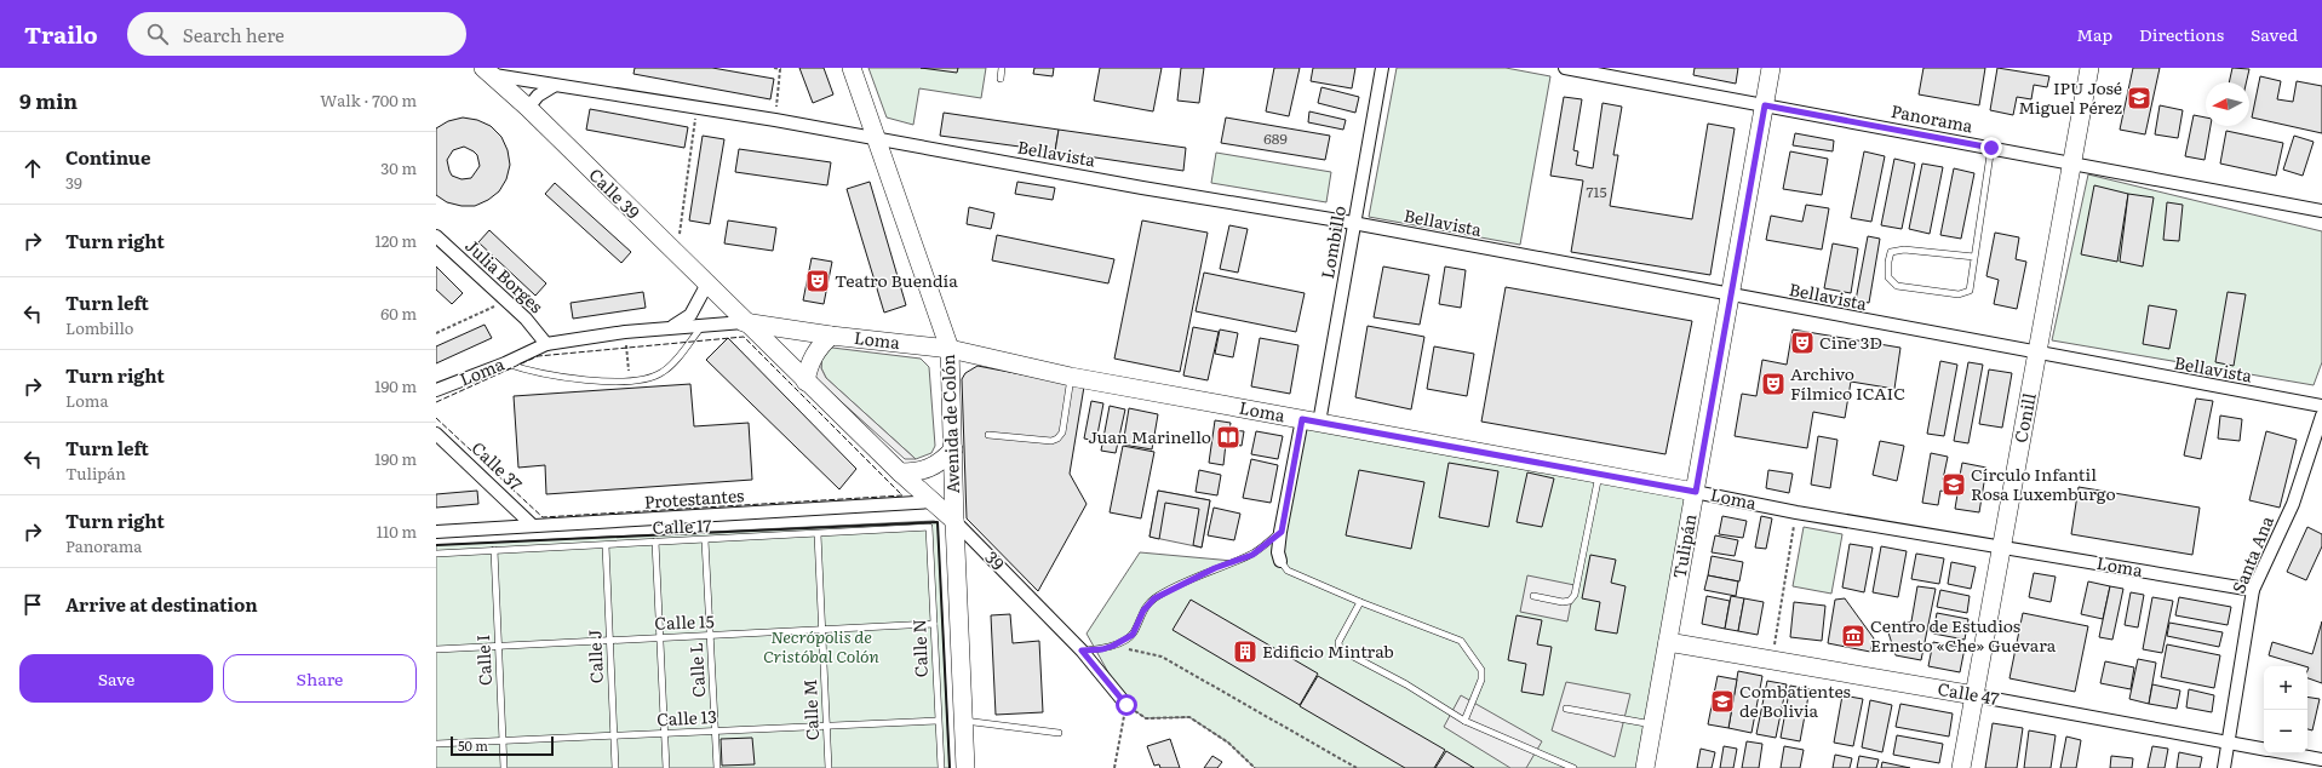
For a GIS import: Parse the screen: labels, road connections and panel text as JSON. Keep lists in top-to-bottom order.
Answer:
{
  "streets": {
    "street": [
      "Panorama",
      "Bellavista",
      "Calle 39",
      "Lombillo",
      "Julia Borges",
      "Loma",
      "Conill",
      "Avenida de Colón",
      "Calle 37",
      "Protestantes",
      "Tulipán",
      "Santa Ana",
      "39",
      "Calle 47"
    ],
    "lane": [
      "Calle 17",
      "Calle 15",
      "Calle N",
      "Calle J",
      "Calle I",
      "Calle L",
      "Calle M",
      "Calle 13"
    ]
  },
  "crossings": [
    ["Panorama", "Conill"],
    ["Panorama", "Tulipán"],
    ["Bellavista", "Calle 39"],
    ["Bellavista", "Lombillo"],
    ["Bellavista", "Conill"],
    ["Bellavista", "Avenida de Colón"],
    ["Bellavista", "Tulipán"],
    ["Calle 39", "Loma"],
    ["Calle 39", "39"],
    ["Lombillo", "Loma"],
    ["Julia Borges", "Loma"],
    ["Loma", "Conill"],
    ["Loma", "Avenida de Colón"],
    ["Loma", "Tulipán"],
    ["Loma", "Santa Ana"],
    ["Loma", "39"],
    ["Conill", "Calle 47"],
    ["Avenida de Colón", "Protestantes"],
    ["Avenida de Colón", "39"],
    ["Calle 37", "Protestantes"],
    ["Protestantes", "39"],
    ["Calle 17", "Calle N"],
    ["Calle 17", "Calle J"],
    ["Calle 17", "Calle I"],
    ["Calle 17", "Calle L"],
    ["Calle 17", "Calle M"],
    ["Tulipán", "Calle 47"],
    ["Santa Ana", "Calle 47"],
    ["Calle 15", "Calle N"],
    ["Calle 15", "Calle J"],
    ["Calle 15", "Calle I"],
    ["Calle 15", "Calle L"],
    ["Calle 15", "Calle M"],
    ["Calle N", "Calle 13"],
    ["Calle J", "Calle 13"],
    ["Calle I", "Calle 13"],
    ["Calle L", "Calle 13"],
    ["Calle M", "Calle 13"]
  ],
  "parks": ["Necrópolis de Cristóbal Colón"],
  "places": {
    "school or university": ["IPU José Miguel Pérez", "Círculo Infantil Rosa Luxemburgo", "Combatientes de Bolivia"],
    "theatre": ["Teatro Buendía", "Cine 3D", "Archivo Fílmico ICAIC"],
    "library": ["Juan Marinello"],
    "museum": ["Centro de Estudios Ernesto «Che» Guevara"],
    "building": ["Edificio Mintrab"]
  },
  "house_numbers": ["689", "715"],
  "scale_bar": "50 m",
  "north": "left",
  "page": {
    "header": "Trailo",
    "search": "Search here",
    "nav": ["Map", "Directions", "Saved"],
    "heading": ["9 min", "Walk · 700 m"],
    "list": [
      ["Continue", "39", "30 m"],
      ["Turn right", "120 m"],
      ["Turn left", "Lombillo", "60 m"],
      ["Turn right", "Loma", "190 m"],
      ["Turn left", "Tulipán", "190 m"],
      ["Turn right", "Panorama", "110 m"],
      "Arrive at destination"
    ],
    "buttons": ["Save", "Share"],
    "map_buttons": ["+", "−"],
    "scale": "50 m"
  }
}
